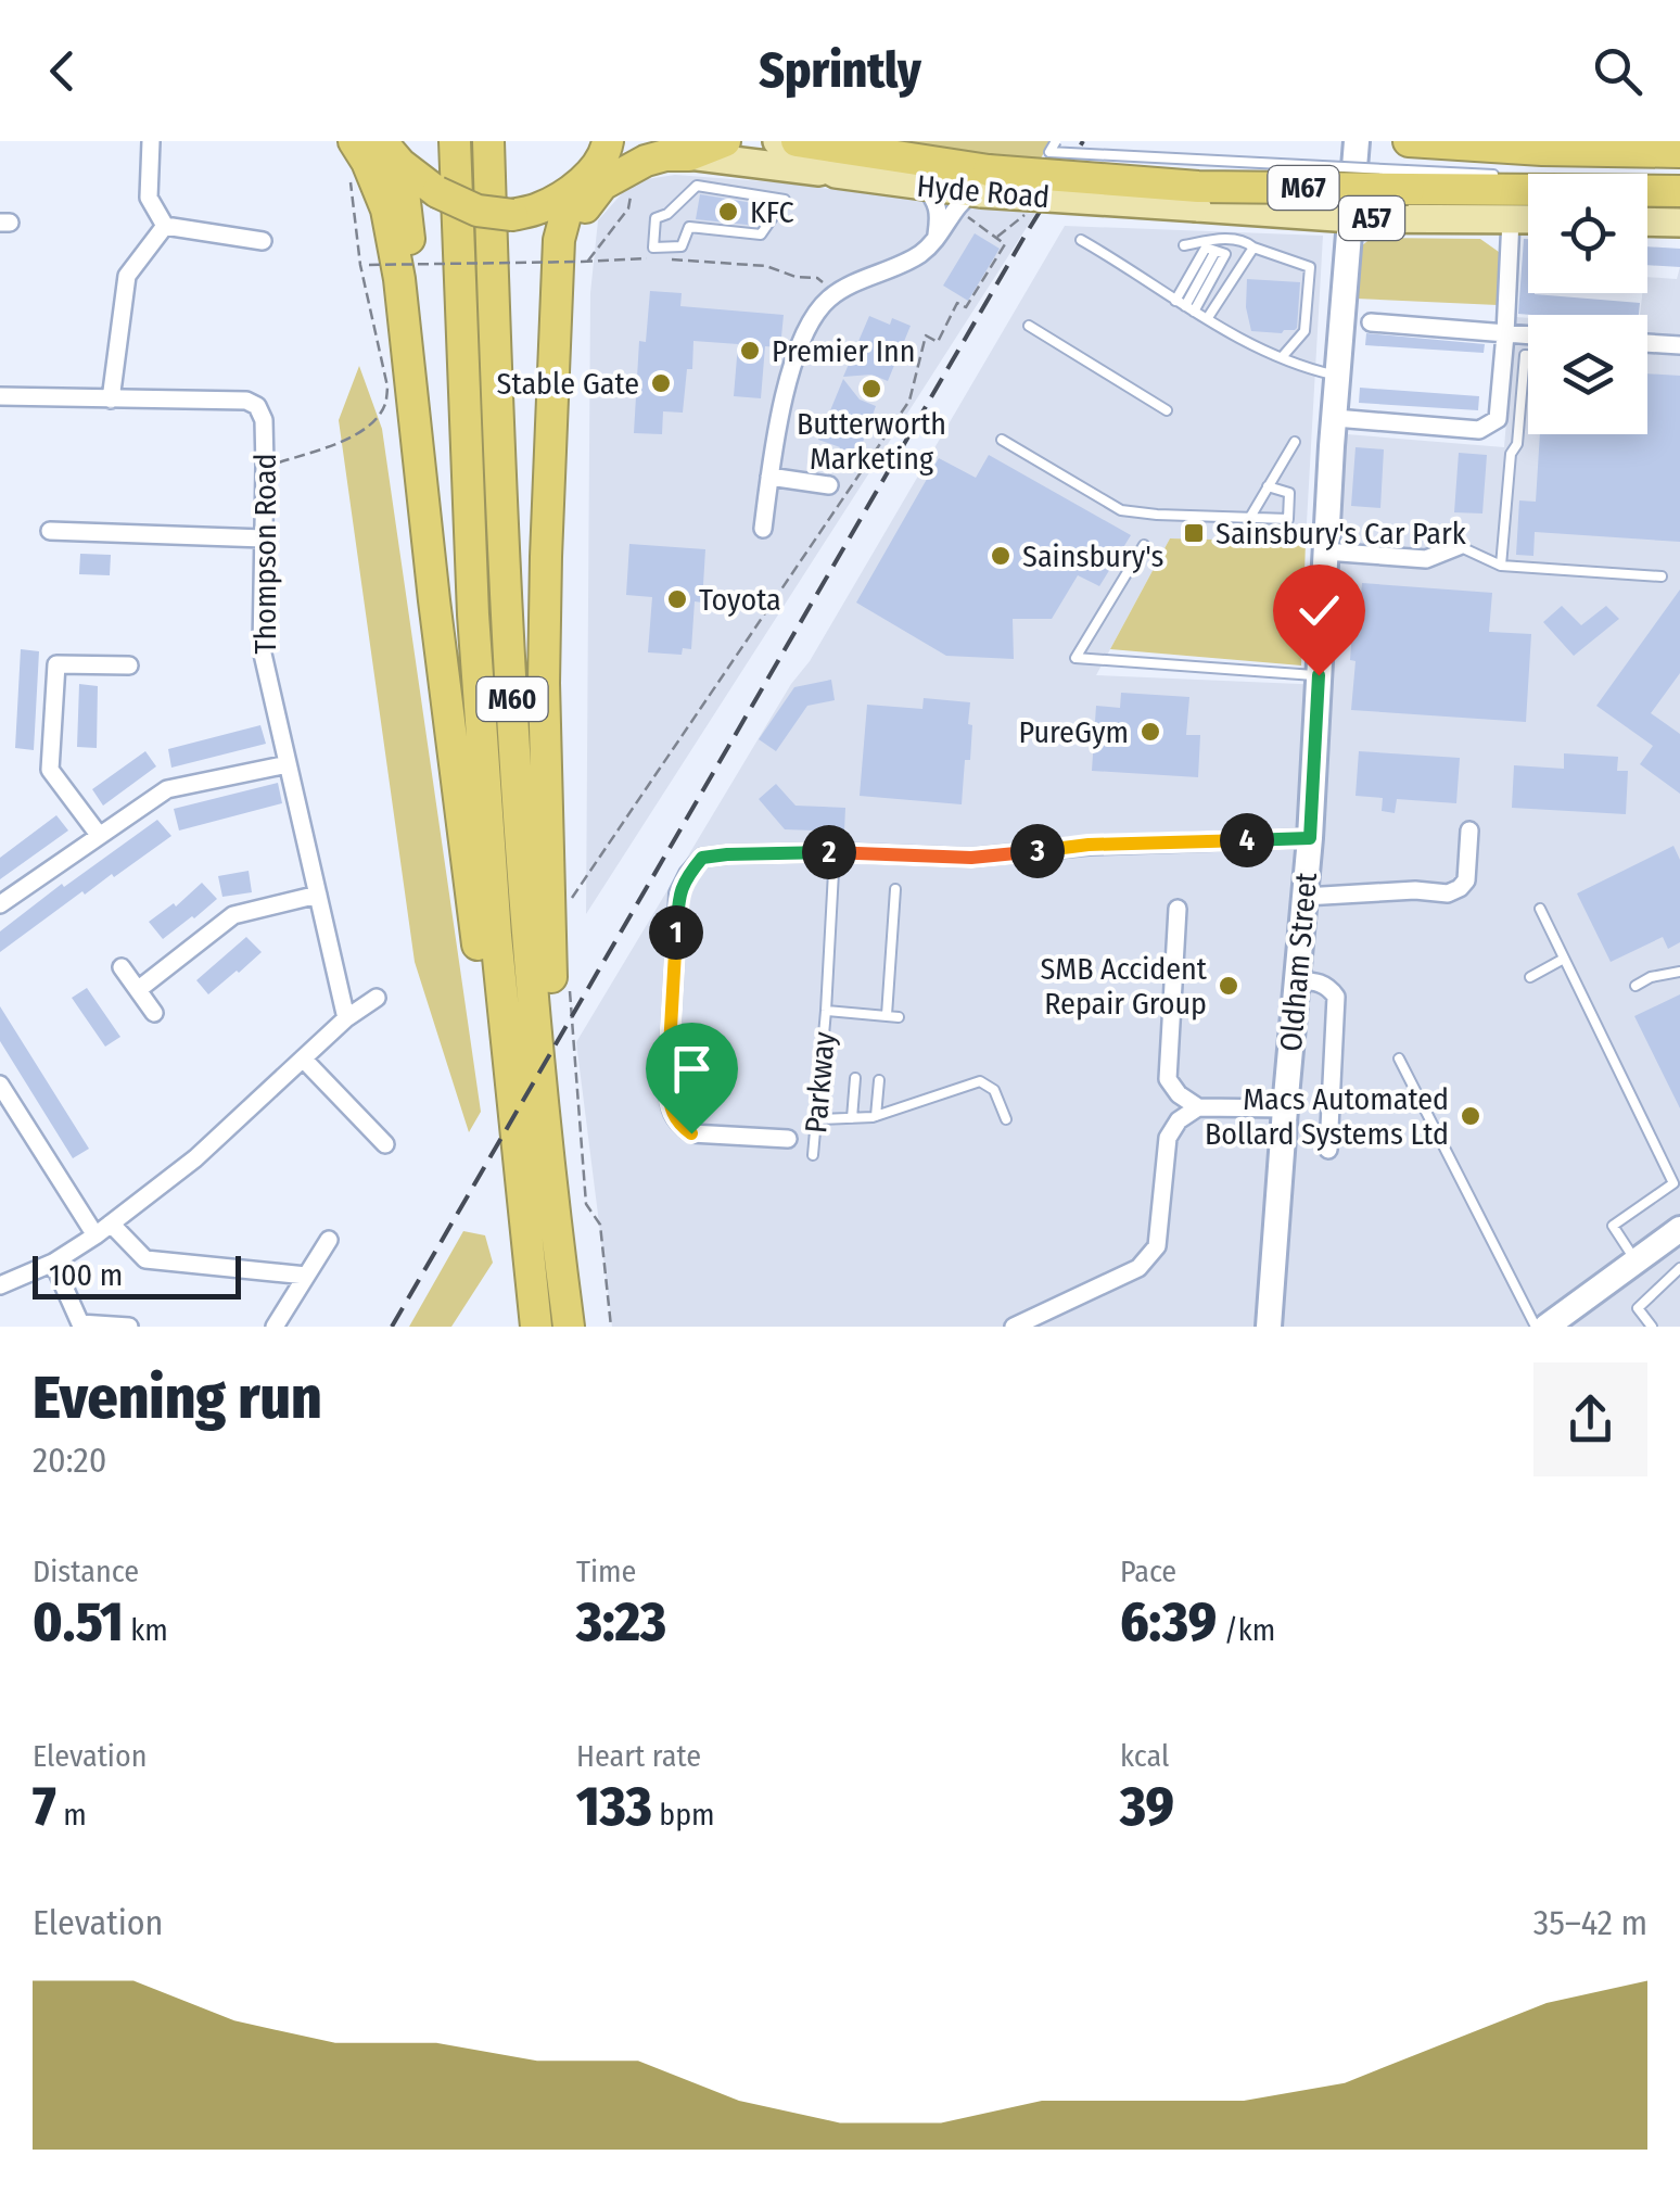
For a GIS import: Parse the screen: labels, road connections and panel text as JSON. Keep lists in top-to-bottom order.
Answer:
{
  "streets": {
    "highway": ["M67", "A57", "M60"],
    "main road": ["Hyde Road"],
    "street": ["Thompson Road", "Oldham Street", "Parkway"]
  },
  "crossings": [
    ["M67", "Hyde Road"],
    ["Hyde Road", "A57"],
    ["Hyde Road", "Oldham Street"],
    ["A57", "Oldham Street"],
    ["Oldham Street", "Parkway"]
  ],
  "places": {
    "other": [
      "KFC",
      "Premier Inn",
      "Stable Gate",
      "Butterworth Marketing",
      "Sainsbury's",
      "Toyota",
      "PureGym",
      "SMB Accident Repair Group",
      "Macs Automated Bollard Systems Ltd"
    ],
    "transit": ["Sainsbury's Car Park"]
  },
  "scale_bar": "100 m",
  "page": {
    "header": "Sprintly",
    "pins": [
      "4",
      "3",
      "2",
      "1"
    ],
    "scale": "100 m",
    "heading": ["Evening run", "20:20"],
    "stats": [
      ["Distance", "0.51 km"],
      ["Time", "3:23"],
      ["Pace", "6:39 /km"],
      ["Elevation", "7 m"],
      ["Heart rate", "133 bpm"],
      ["kcal", "39"]
    ],
    "chart": ["Elevation", "35–42 m"]
  }
}
